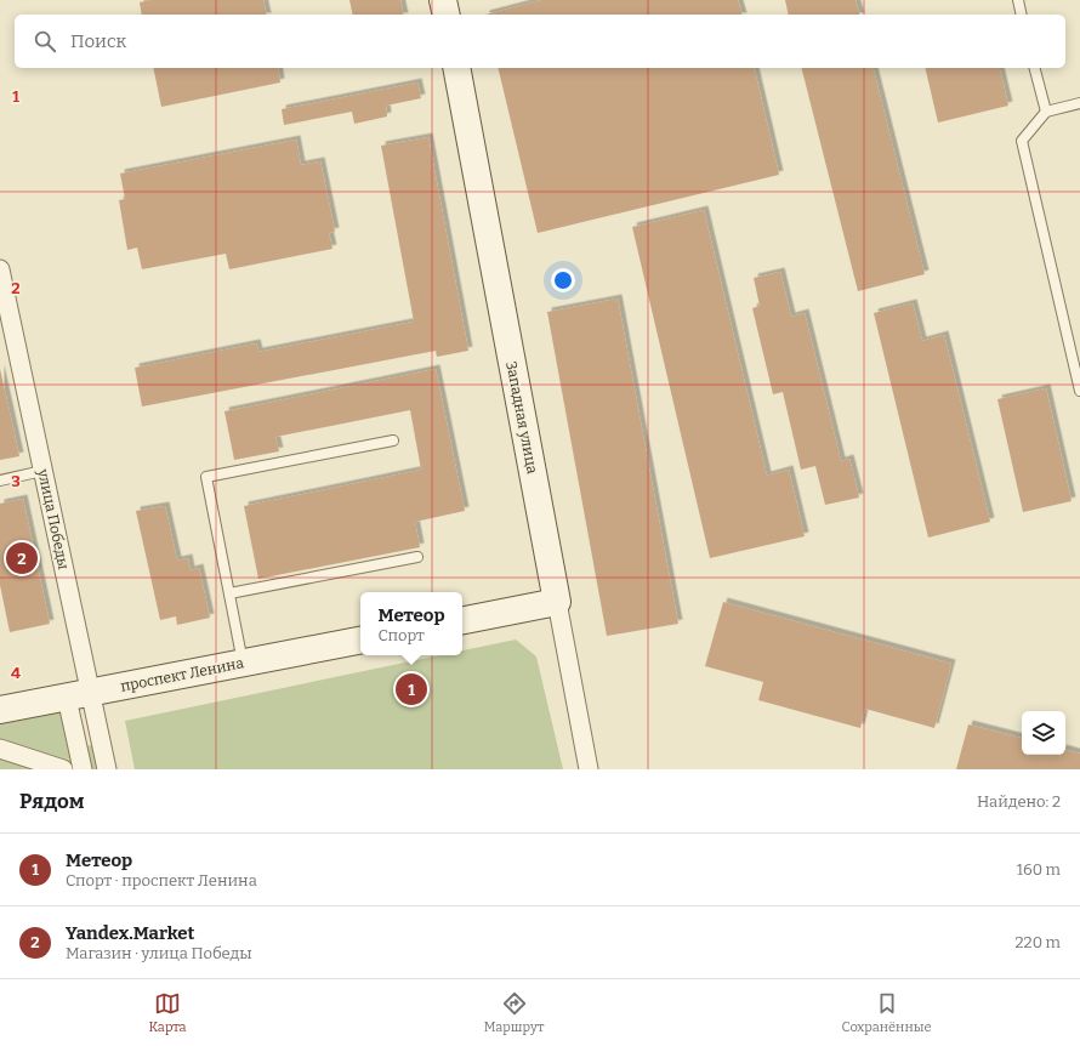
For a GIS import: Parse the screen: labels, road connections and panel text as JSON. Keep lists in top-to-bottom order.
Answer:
{
  "streets": {
    "street": ["Западная улица", "улица Победы", "проспект Ленина"]
  },
  "crossings": [
    ["улица Победы", "проспект Ленина"]
  ],
  "page": {
    "search": "Поиск",
    "pins": ["2", "1"],
    "popup": ["Метеор", "Спорт"],
    "heading": ["Рядом", "Найдено: 2"],
    "list": [
      {
        "mark": "1",
        "name": "Метеор",
        "note": "Спорт · проспект Ленина",
        "value": "160 m"
      },
      {
        "mark": "2",
        "name": "Yandex.Market",
        "note": "Магазин · улица Победы",
        "value": "220 m"
      }
    ],
    "nav": ["Карта", "Маршрут", "Сохранённые"]
  },
  "grid": {
    "rows": [
      "1",
      "2",
      "3",
      "4"
    ]
  }
}
